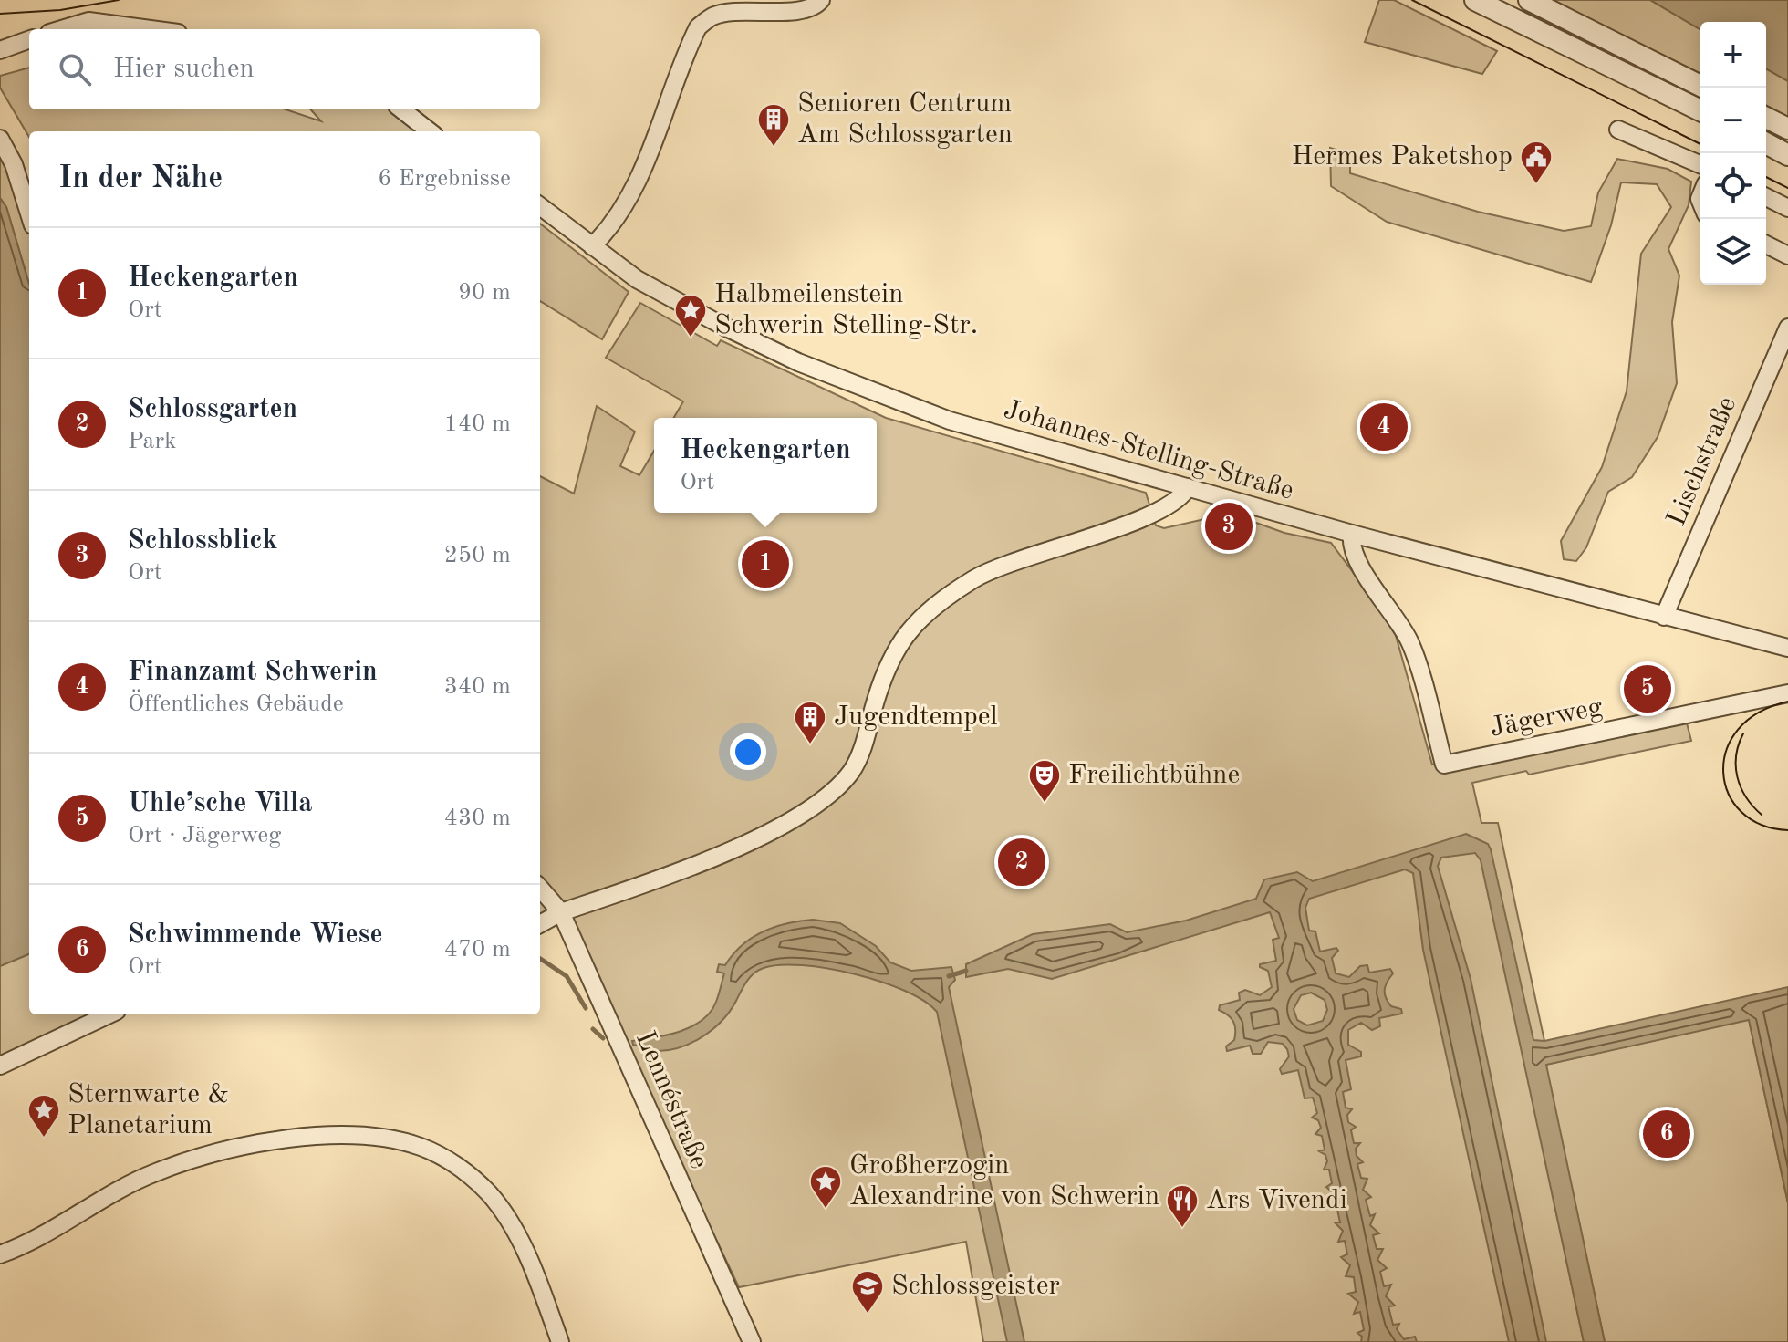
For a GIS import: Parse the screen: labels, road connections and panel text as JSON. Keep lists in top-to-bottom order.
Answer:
{
  "streets": {
    "street": [
      "Johannes-Stelling-Straße",
      "Lischstraße",
      "Jägerweg",
      "Lennéstraße"
    ]
  },
  "crossings": [
    ["Johannes-Stelling-Straße", "Lischstraße"],
    ["Johannes-Stelling-Straße", "Jägerweg"]
  ],
  "places": {
    "building": ["Senioren Centrum Am Schlossgarten", "Jugendtempel"],
    "public building": ["Hermes Paketshop"],
    "place": ["Halbmeilenstein Schwerin Stelling-Str.", "Sternwarte & Planetarium", "Großherzogin Alexandrine von Schwerin"],
    "theatre": ["Freilichtbühne"],
    "restaurant": ["Ars Vivendi"],
    "school or university": ["Schlossgeister"]
  },
  "page": {
    "map_buttons": ["+", "−"],
    "search": "Hier suchen",
    "heading": ["In der Nähe", "6 Ergebnisse"],
    "list": [
      {
        "mark": "1",
        "name": "Heckengarten",
        "note": "Ort",
        "value": "90 m"
      },
      {
        "mark": "2",
        "name": "Schlossgarten",
        "note": "Park",
        "value": "140 m"
      },
      {
        "mark": "3",
        "name": "Schlossblick",
        "note": "Ort",
        "value": "250 m"
      },
      {
        "mark": "4",
        "name": "Finanzamt Schwerin",
        "note": "Öffentliches Gebäude",
        "value": "340 m"
      },
      {
        "mark": "5",
        "name": "Uhle’sche Villa",
        "note": "Ort · Jägerweg",
        "value": "430 m"
      },
      {
        "mark": "6",
        "name": "Schwimmende Wiese",
        "note": "Ort",
        "value": "470 m"
      }
    ],
    "pins": [
      "4",
      "3",
      "1",
      "5",
      "2",
      "6"
    ],
    "popup": ["Heckengarten", "Ort"]
  }
}
